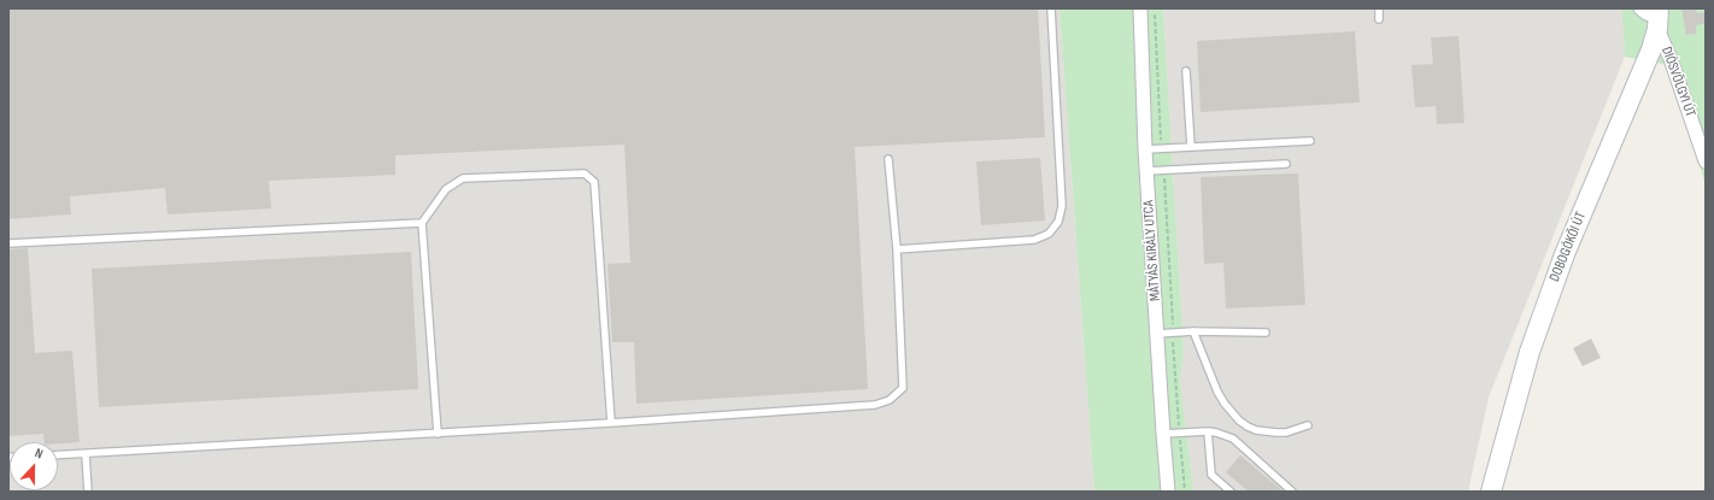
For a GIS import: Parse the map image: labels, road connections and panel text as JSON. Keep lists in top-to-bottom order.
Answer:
{
  "streets": {
    "main road": ["DOBOGÓKŐI ÚT"],
    "street": ["DIÓSVÖLGYI ÚT", "MÁTYÁS KIRÁLY UTCA"]
  },
  "crossings": [
    ["DIÓSVÖLGYI ÚT", "DOBOGÓKŐI ÚT"]
  ],
  "north": "top"
}
